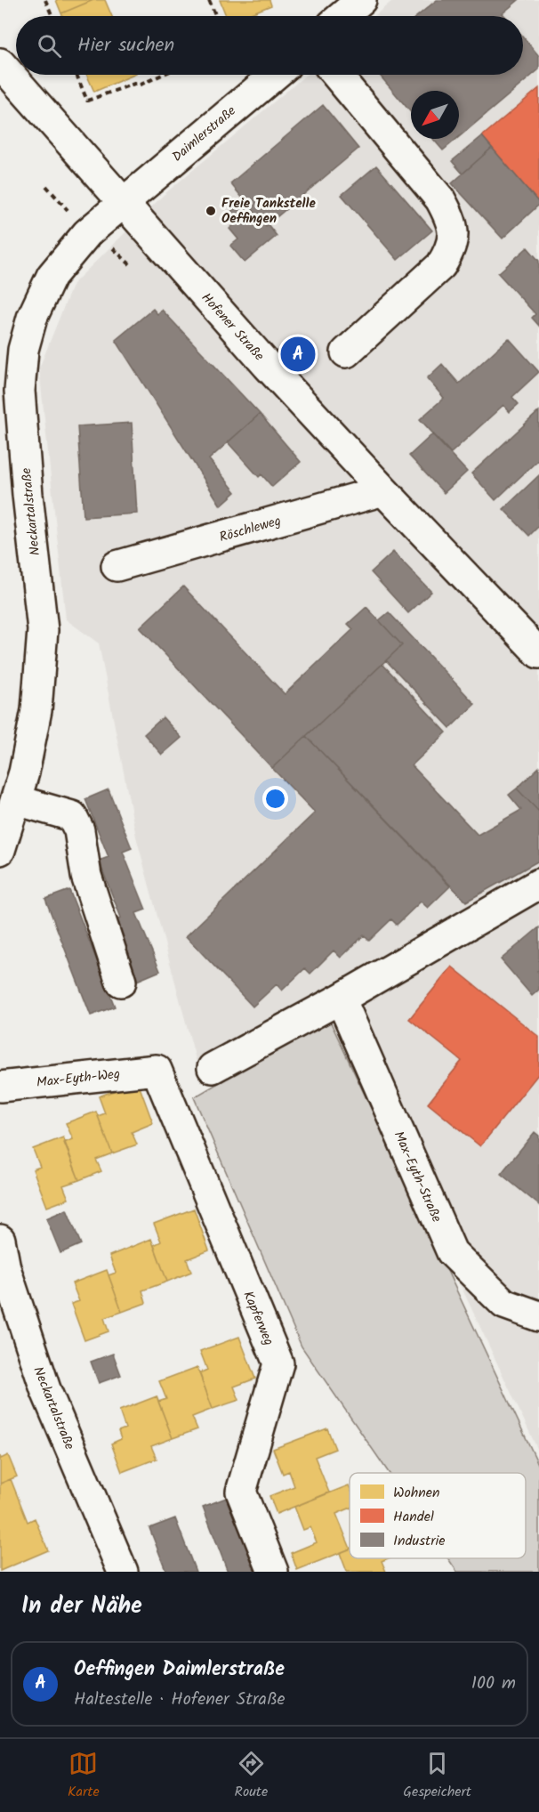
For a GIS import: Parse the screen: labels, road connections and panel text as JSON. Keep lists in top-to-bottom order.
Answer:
{
  "streets": {
    "street": [
      "Daimlerstraße",
      "Hofener Straße",
      "Neckartalstraße",
      "Röschleweg",
      "Max-Eyth-Weg",
      "Max-Eyth-Straße",
      "Kapferweg"
    ]
  },
  "crossings": [
    ["Daimlerstraße", "Hofener Straße"],
    ["Daimlerstraße", "Neckartalstraße"],
    ["Hofener Straße", "Neckartalstraße"],
    ["Hofener Straße", "Röschleweg"],
    ["Max-Eyth-Weg", "Kapferweg"]
  ],
  "places": ["Freie Tankstelle Oeffingen"],
  "legend": ["Wohnen", "Handel", "Industrie"],
  "north": "bottom left",
  "page": {
    "search": "Hier suchen",
    "pins": "A",
    "heading": "In der Nähe",
    "list": [
      {
        "mark": "A",
        "name": "Oeffingen Daimlerstraße",
        "note": "Haltestelle · Hofener Straße",
        "value": "100 m"
      }
    ],
    "nav": ["Karte", "Route", "Gespeichert"]
  }
}
